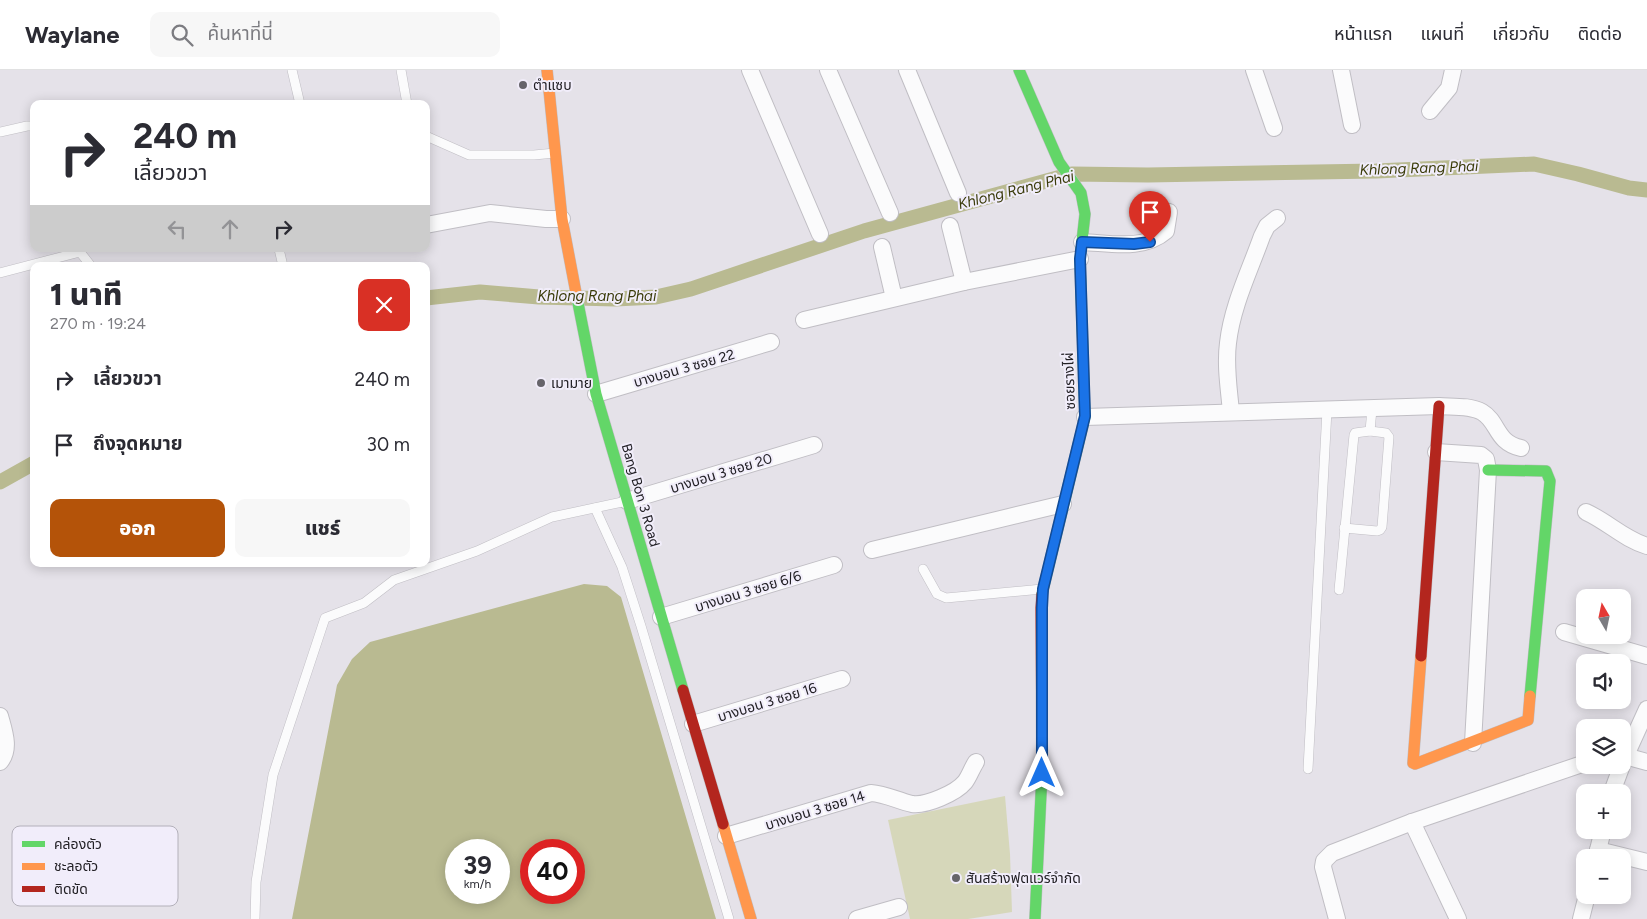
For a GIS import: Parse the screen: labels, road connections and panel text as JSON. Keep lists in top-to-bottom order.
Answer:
{
  "streets": {
    "street": [
      "บางบอน 3 ซอย 22",
      "ซอยรางไผ่",
      "บางบอน 3 ซอย 20",
      "Bang Bon 3 Road",
      "บางบอน 3 ซอย 6/6",
      "บางบอน 3 ซอย 16",
      "บางบอน 3 ซอย 14"
    ]
  },
  "crossings": [
    ["บางบอน 3 ซอย 22", "Bang Bon 3 Road"],
    ["บางบอน 3 ซอย 20", "Bang Bon 3 Road"],
    ["Bang Bon 3 Road", "บางบอน 3 ซอย 6/6"],
    ["Bang Bon 3 Road", "บางบอน 3 ซอย 16"],
    ["Bang Bon 3 Road", "บางบอน 3 ซอย 14"]
  ],
  "water": ["Khlong Rang Phai"],
  "places": ["ตำแซบ", "เมามาย", "สันสร้างฟุตแวร์จำกัด"],
  "legend": ["คล่องตัว", "ชะลอตัว", "ติดขัด"],
  "north": "top",
  "page": {
    "header": "Waylane",
    "search": "ค้นหาที่นี่",
    "nav": [
      "หน้าแรก",
      "แผนที่",
      "เกี่ยวกับ",
      "ติดต่อ"
    ],
    "turn": ["240 m", "เลี้ยวขวา"],
    "heading": ["1 นาที", "270 m · 19:24"],
    "list": [
      {
        "name": "เลี้ยวขวา",
        "value": "240 m"
      },
      {
        "name": "ถึงจุดหมาย",
        "value": "30 m"
      }
    ],
    "buttons": ["ออก", "แชร์"],
    "map_buttons": ["+", "−"],
    "speed": "39 km/h",
    "limit": "40"
  }
}
